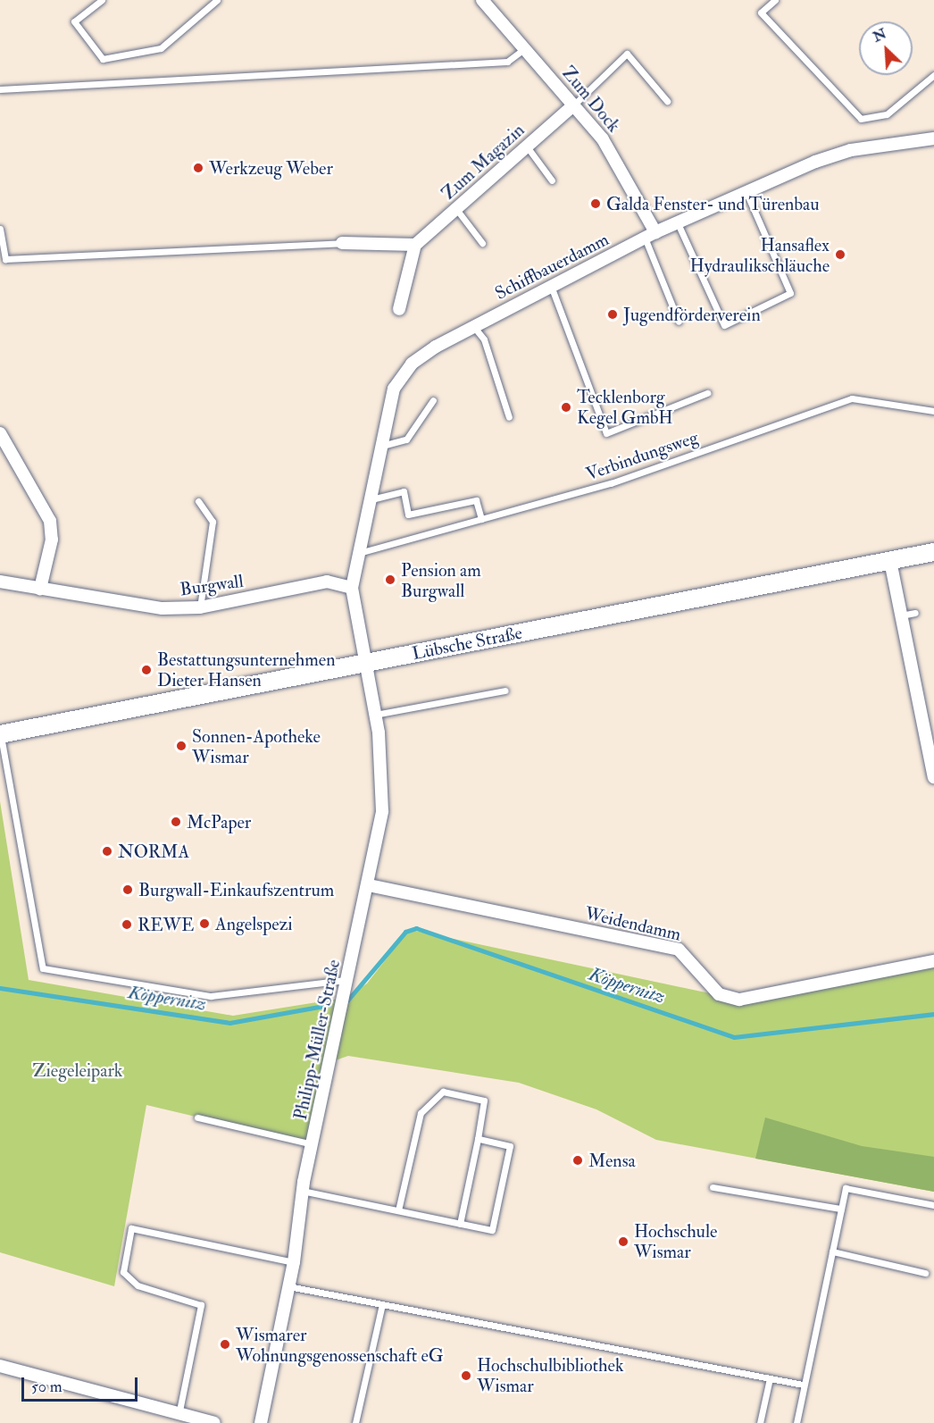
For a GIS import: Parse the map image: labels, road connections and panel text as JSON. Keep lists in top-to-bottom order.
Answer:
{
  "streets": {
    "street": [
      "Zum Dock",
      "Zum Magazin",
      "Schiffbauerdamm",
      "Burgwall",
      "Lübsche Straße",
      "Weidendamm",
      "Philipp-Müller-Straße"
    ],
    "lane": ["Verbindungsweg"]
  },
  "crossings": [
    ["Zum Dock", "Zum Magazin"],
    ["Zum Dock", "Schiffbauerdamm"],
    ["Schiffbauerdamm", "Verbindungsweg"],
    ["Schiffbauerdamm", "Burgwall"],
    ["Lübsche Straße", "Philipp-Müller-Straße"],
    ["Weidendamm", "Philipp-Müller-Straße"]
  ],
  "water": ["Köppernitz"],
  "parks": ["Ziegeleipark"],
  "places": [
    "Werkzeug Weber",
    "Galda Fenster- und Türenbau",
    "Hansaflex Hydraulikschläuche",
    "Jugendförderverein",
    "Tecklenborg Kegel GmbH",
    "Pension am Burgwall",
    "Bestattungsunternehmen Dieter Hansen",
    "Sonnen-Apotheke Wismar",
    "McPaper",
    "NORMA",
    "Burgwall-Einkaufszentrum",
    "Angelspezi",
    "REWE",
    "Mensa",
    "Hochschule Wismar",
    "Wismarer Wohnungsgenossenschaft eG",
    "Hochschulbibliothek Wismar"
  ],
  "scale_bar": "50 m",
  "north": "top left"
}
